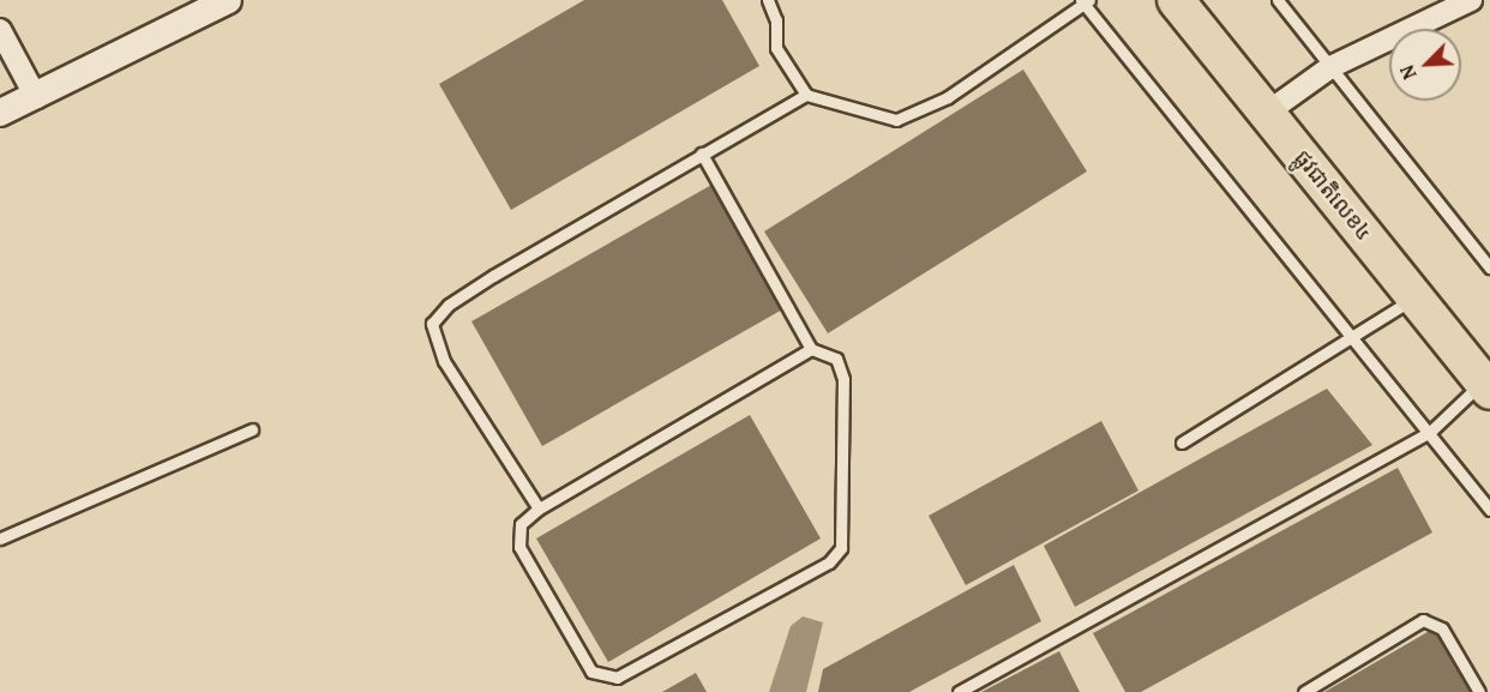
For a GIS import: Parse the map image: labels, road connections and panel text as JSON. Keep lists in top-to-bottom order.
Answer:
{
  "streets": {
    "highway": ["ផ្លូវជាតិលេខ៤"]
  },
  "north": "bottom left"
}
